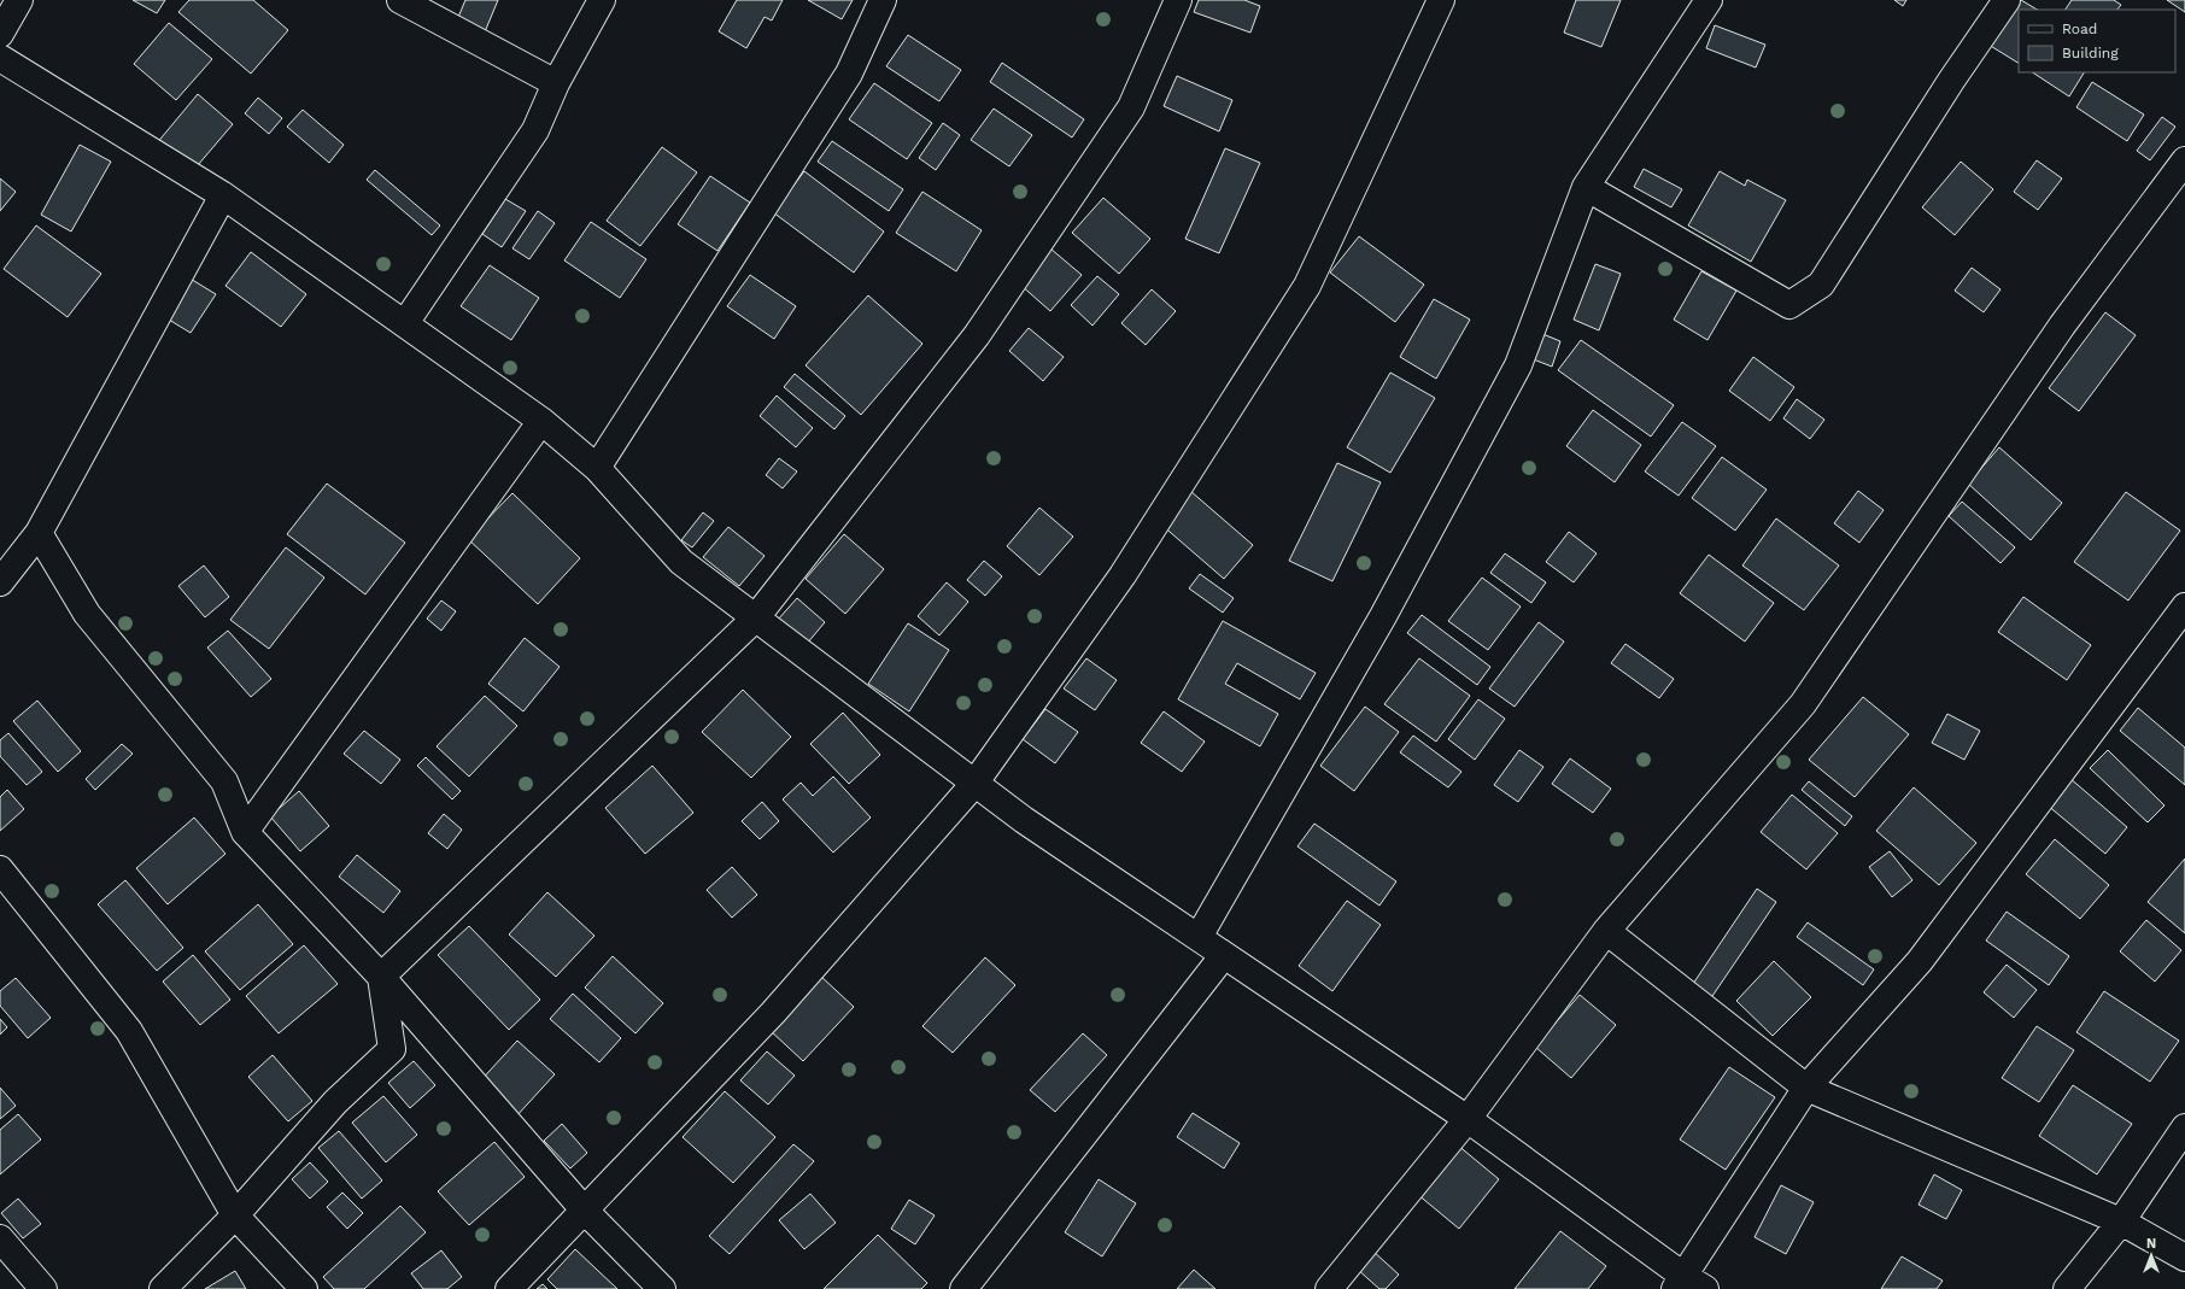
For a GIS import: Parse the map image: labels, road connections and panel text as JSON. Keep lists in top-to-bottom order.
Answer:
{
  "legend": ["Road", "Building"],
  "north": "top"
}
